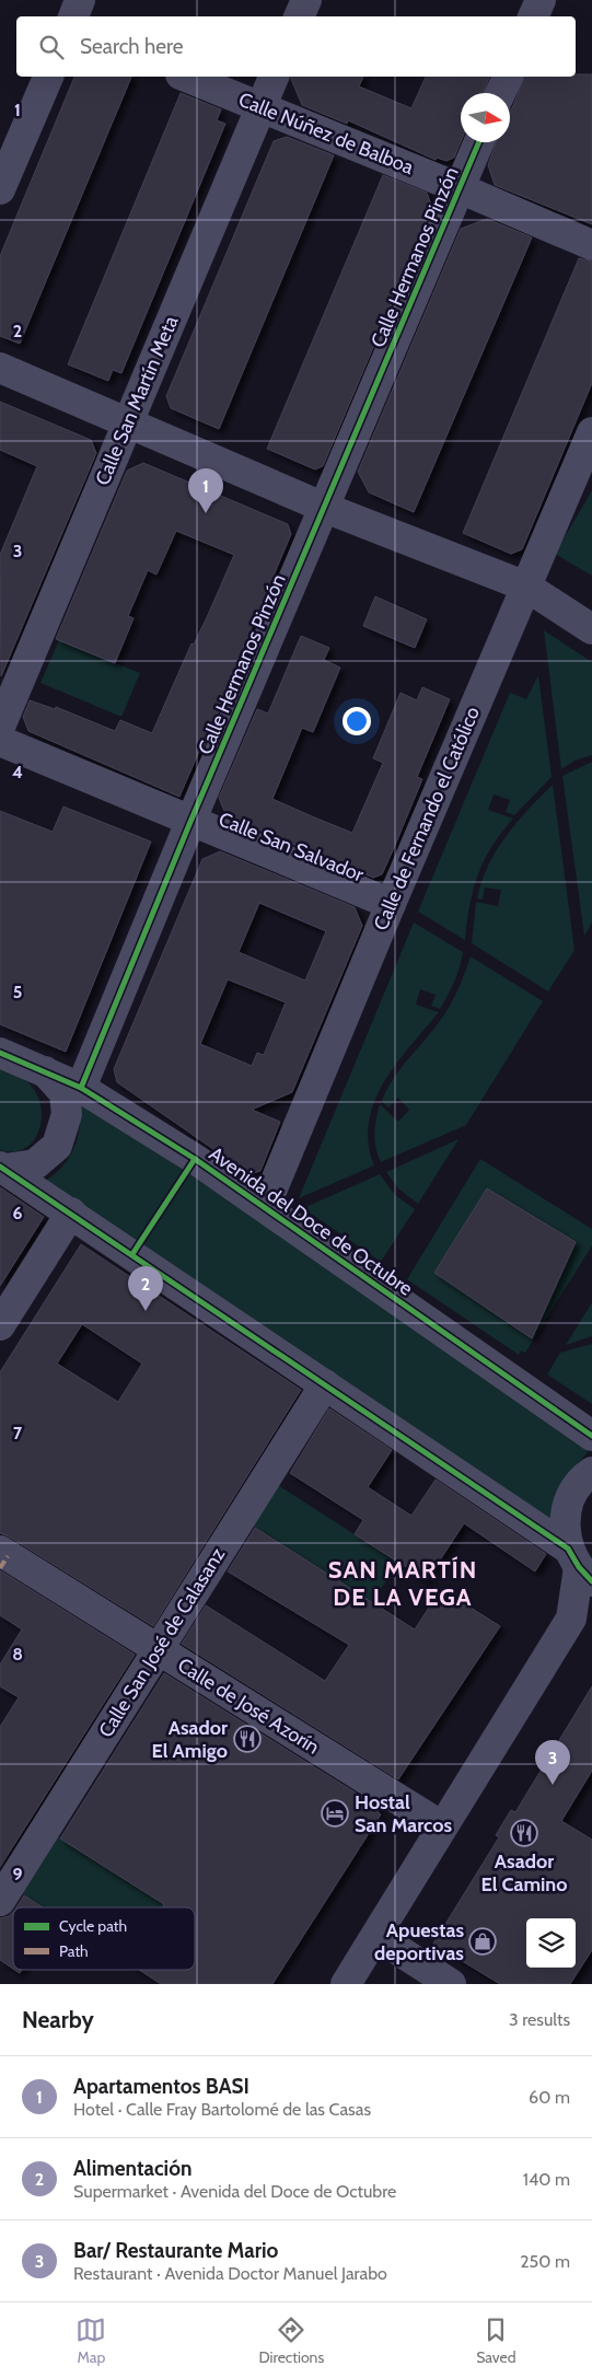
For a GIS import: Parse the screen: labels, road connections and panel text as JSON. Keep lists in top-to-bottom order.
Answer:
{
  "streets": {
    "street": [
      "Calle Núñez de Balboa",
      "Calle Hermanos Pinzón",
      "Calle San Martín Meta",
      "Calle de Fernando el Católico",
      "Calle San Salvador",
      "Avenida del Doce de Octubre",
      "Calle San José de Calasanz",
      "Calle de José Azorín"
    ]
  },
  "crossings": [
    ["Calle Núñez de Balboa", "Calle Hermanos Pinzón"],
    ["Calle Núñez de Balboa", "Calle San Martín Meta"],
    ["Calle Hermanos Pinzón", "Calle San Salvador"],
    ["Calle Hermanos Pinzón", "Avenida del Doce de Octubre"],
    ["Calle de Fernando el Católico", "Calle San Salvador"],
    ["Calle de Fernando el Católico", "Avenida del Doce de Octubre"],
    ["Avenida del Doce de Octubre", "Calle San José de Calasanz"],
    ["Calle San José de Calasanz", "Calle de José Azorín"]
  ],
  "districts": ["SAN MARTÍN DE LA VEGA"],
  "places": {
    "restaurant": ["Asador El Amigo", "Asador El Camino"],
    "hotel": ["Hostal San Marcos"],
    "shop": ["Apuestas deportivas"]
  },
  "legend": ["Cycle path", "Path"],
  "north": "right",
  "page": {
    "search": "Search here",
    "pins": ["1", "2", "3"],
    "heading": ["Nearby", "3 results"],
    "list": [
      {
        "mark": "1",
        "name": "Apartamentos BASI",
        "note": "Hotel · Calle Fray Bartolomé de las Casas",
        "value": "60 m"
      },
      {
        "mark": "2",
        "name": "Alimentación",
        "note": "Supermarket · Avenida del Doce de Octubre",
        "value": "140 m"
      },
      {
        "mark": "3",
        "name": "Bar/ Restaurante Mario",
        "note": "Restaurant · Avenida Doctor Manuel Jarabo",
        "value": "250 m"
      }
    ],
    "nav": ["Map", "Directions", "Saved"]
  },
  "grid": {
    "rows": [
      "1",
      "2",
      "3",
      "4",
      "5",
      "6",
      "7",
      "8",
      "9"
    ]
  }
}
